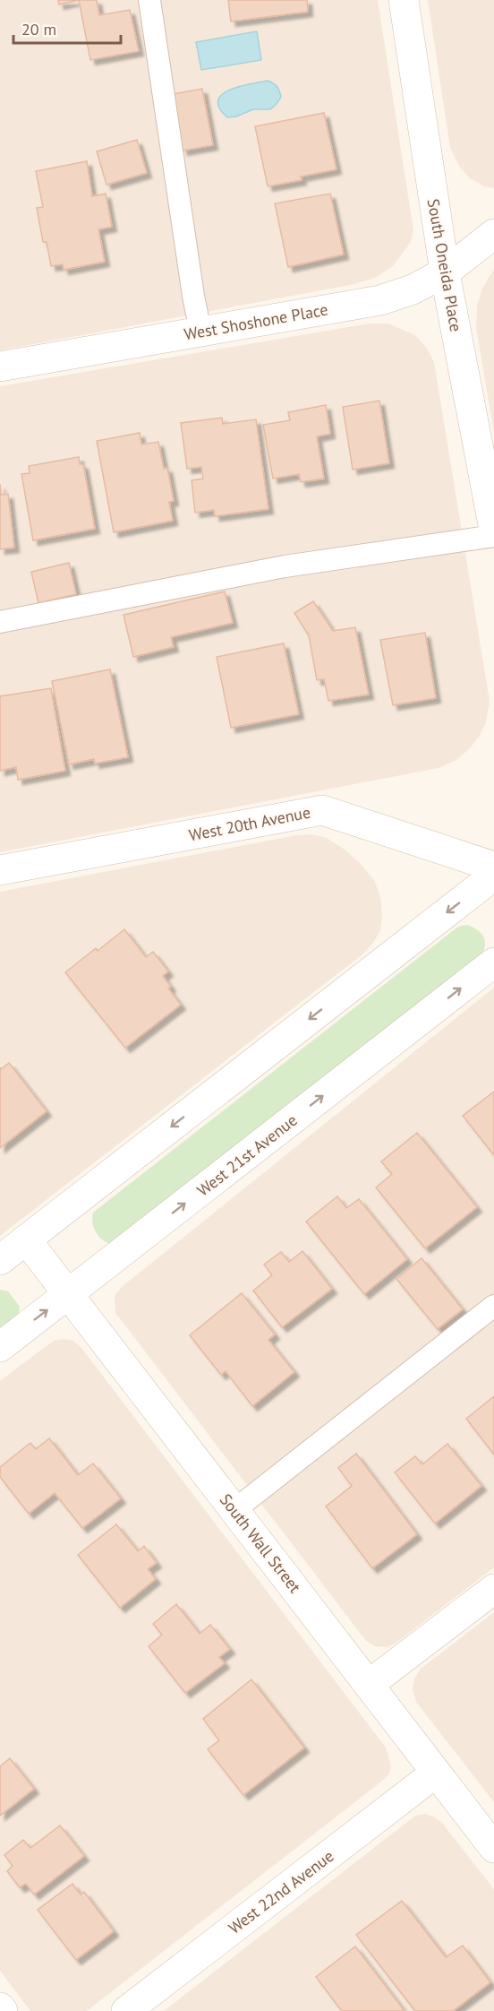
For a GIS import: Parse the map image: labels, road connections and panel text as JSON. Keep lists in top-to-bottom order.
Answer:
{
  "streets": {
    "street": [
      "South Oneida Place",
      "West Shoshone Place",
      "West 20th Avenue",
      "West 21st Avenue",
      "South Wall Street",
      "West 22nd Avenue"
    ]
  },
  "crossings": [
    ["South Oneida Place", "West Shoshone Place"],
    ["West 21st Avenue", "South Wall Street"],
    ["South Wall Street", "West 22nd Avenue"]
  ],
  "scale_bar": "20 m"
}
